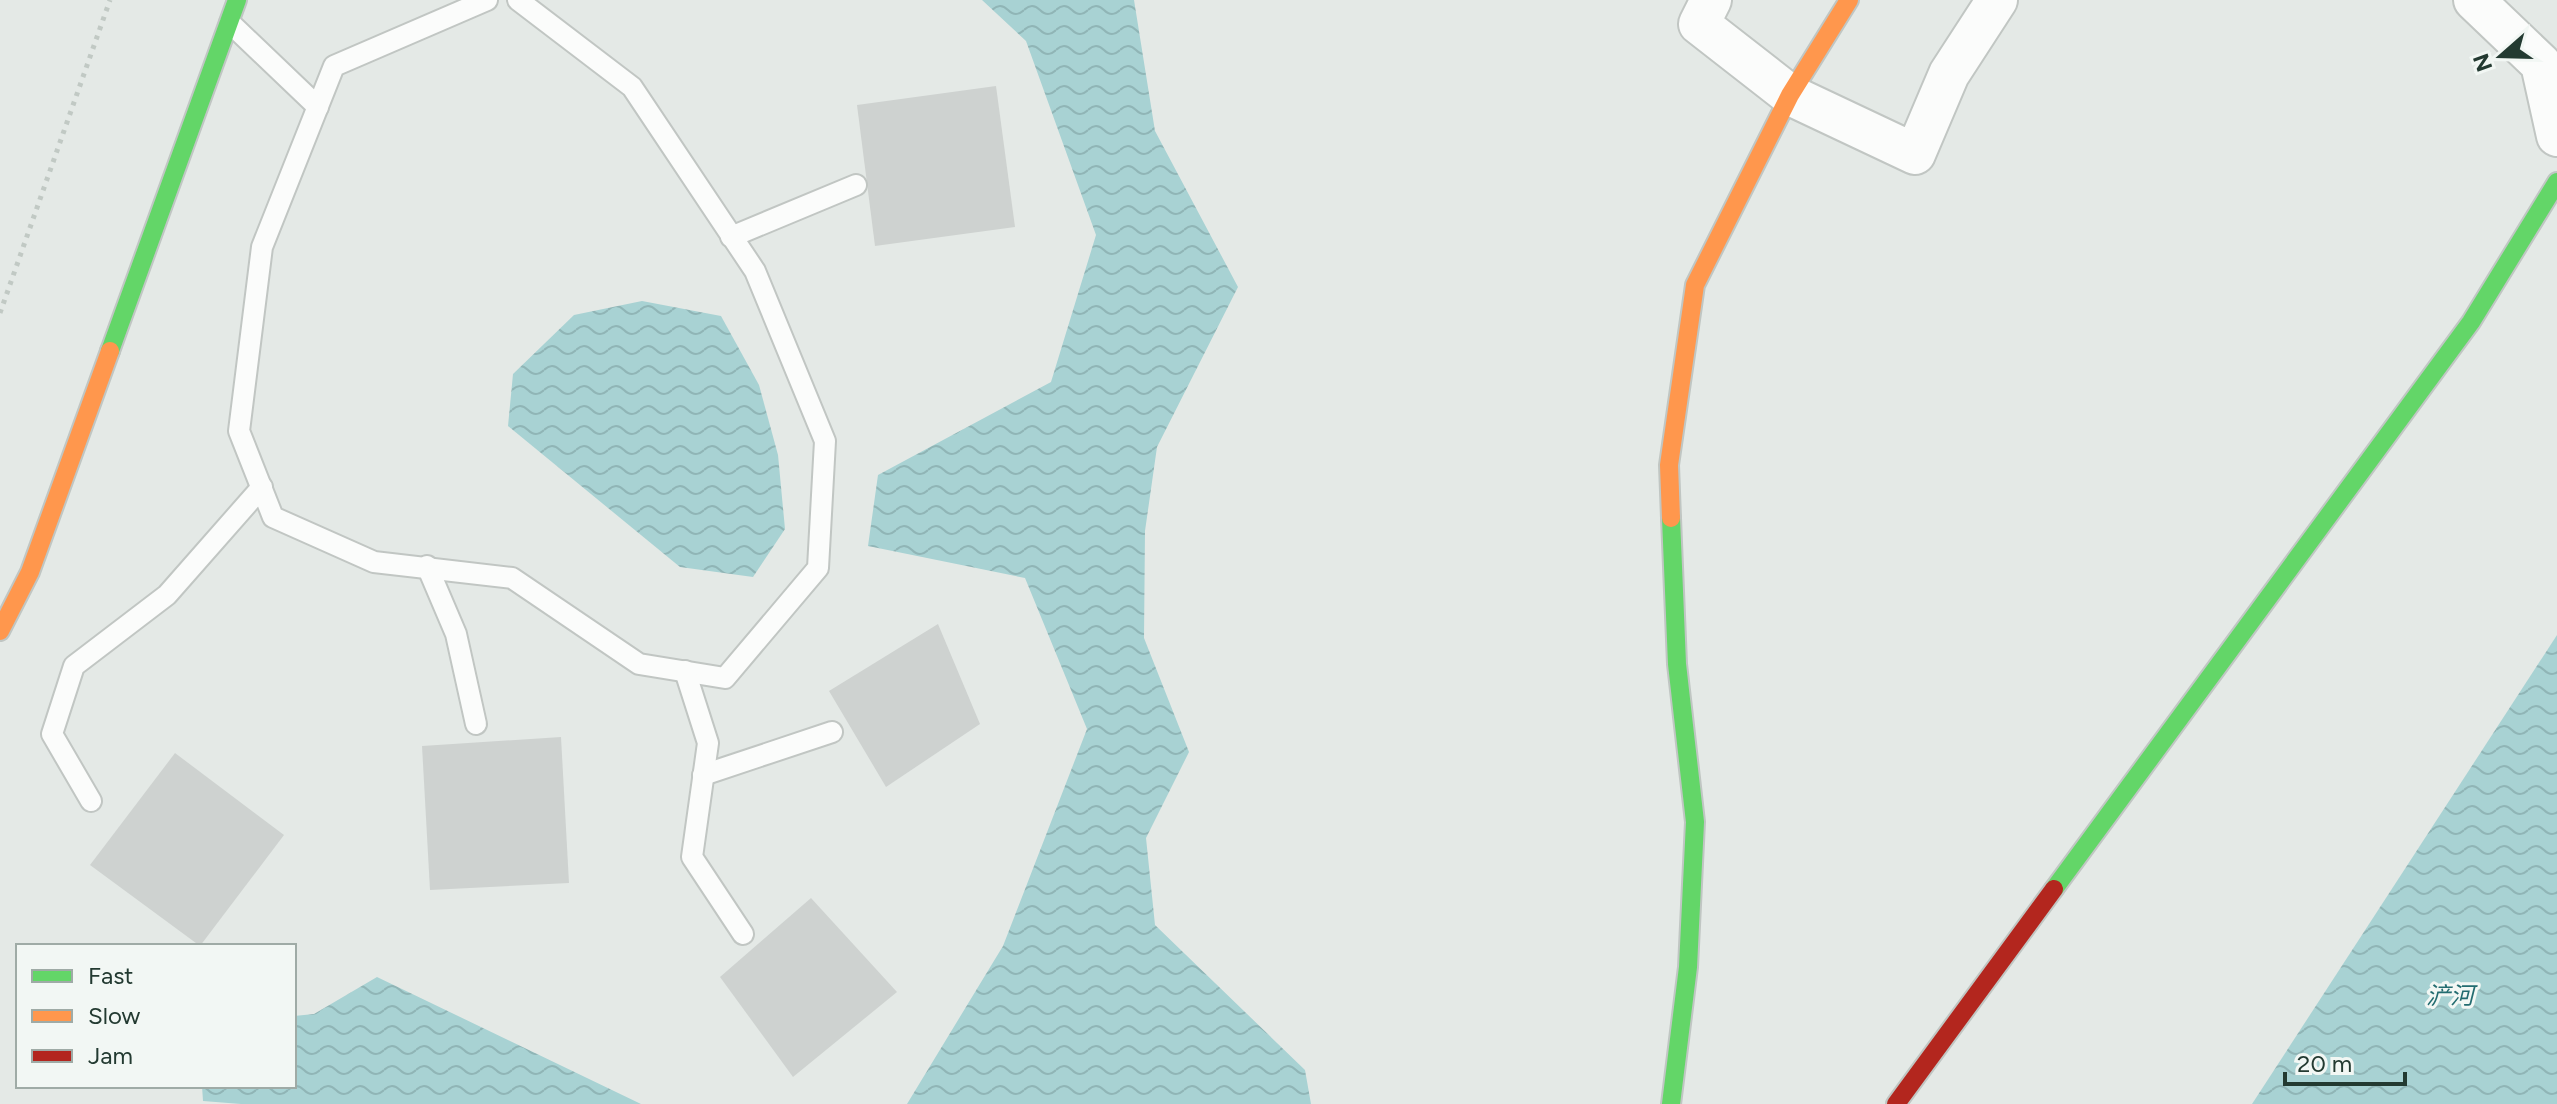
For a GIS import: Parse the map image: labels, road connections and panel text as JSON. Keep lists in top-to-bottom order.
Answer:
{
  "water": ["浐河"],
  "legend": ["Fast", "Slow", "Jam"],
  "scale_bar": "20 m",
  "north": "left"
}
